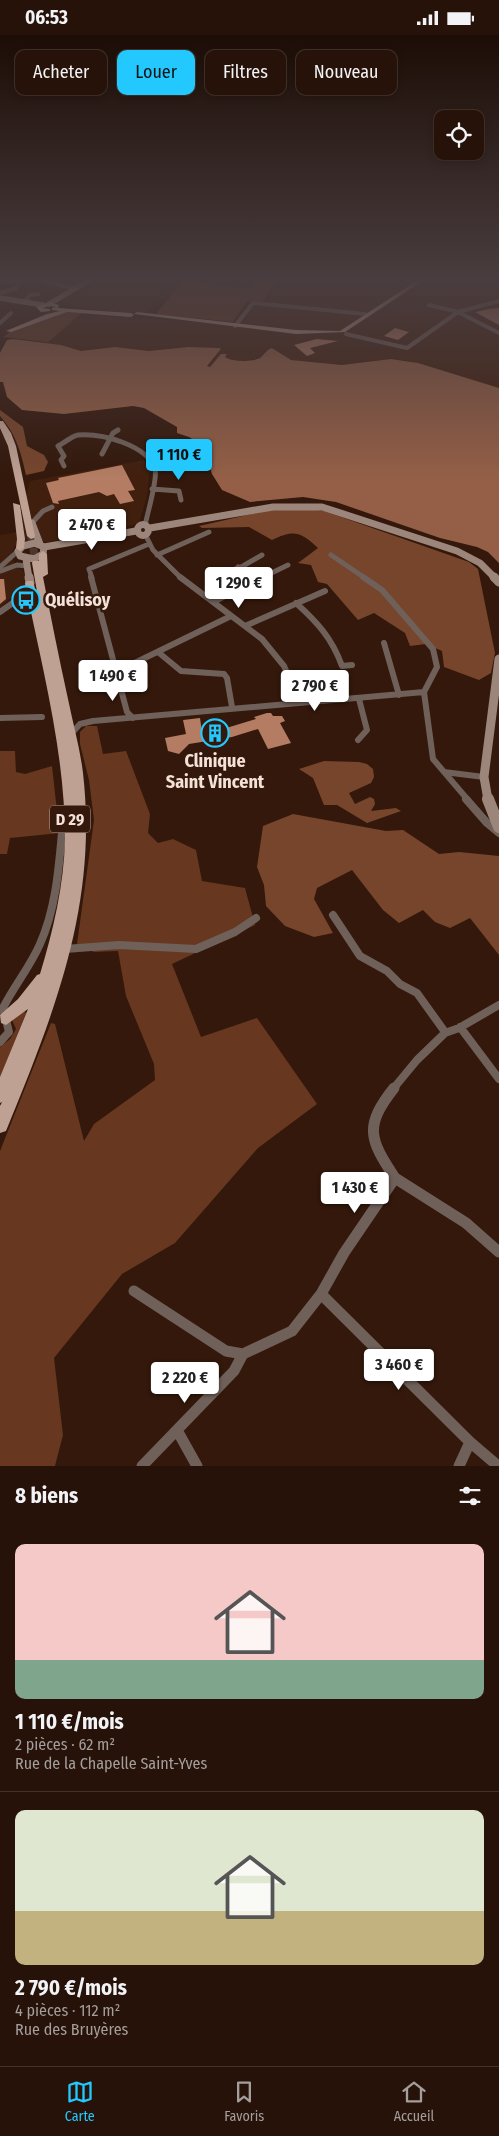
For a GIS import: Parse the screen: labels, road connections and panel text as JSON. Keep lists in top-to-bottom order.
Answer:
{
  "streets": {
    "main road": ["D 29"]
  },
  "places": {
    "bus stop": ["Quélisoy"],
    "building": ["Clinique Saint Vincent"]
  },
  "page": {
    "status": "06:53",
    "chip": [
      "Acheter",
      "Louer",
      "Filtres",
      "Nouveau"
    ],
    "price": [
      "1 110 €",
      "2 470 €",
      "1 290 €",
      "1 490 €",
      "2 790 €",
      "1 430 €",
      "3 460 €",
      "2 220 €"
    ],
    "heading": "8 biens",
    "list": [
      {
        "name": "1 110 €/mois",
        "note": "2 pièces · 62 m² · Rue de la Chapelle Saint-Yves"
      },
      {
        "name": "2 790 €/mois",
        "note": "4 pièces · 112 m² · Rue des Bruyères"
      }
    ],
    "tabs": ["Carte", "Favoris", "Accueil"]
  }
}
